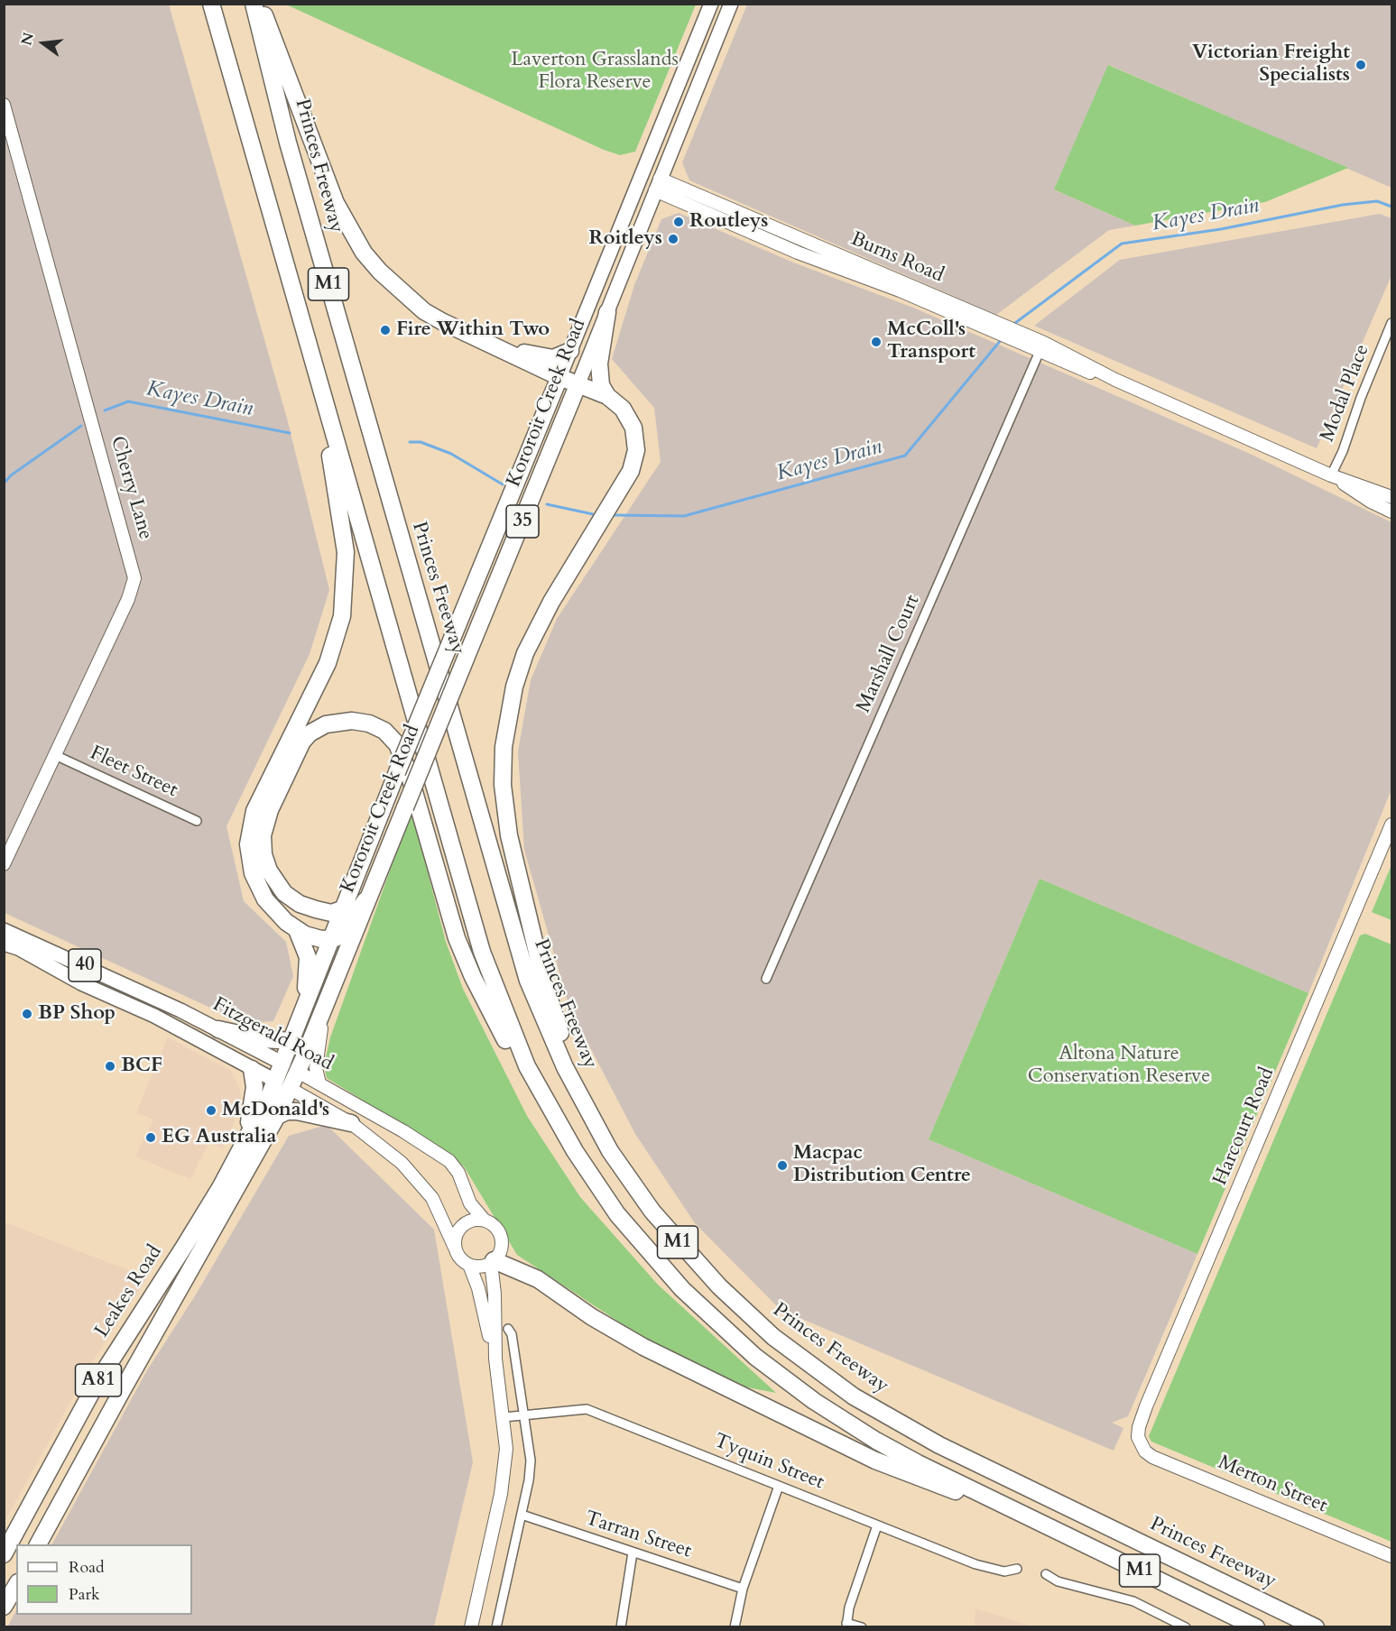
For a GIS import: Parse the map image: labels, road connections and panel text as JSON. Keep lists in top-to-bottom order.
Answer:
{
  "streets": {
    "highway": [
      "Princes Freeway",
      "M1",
      "Kororoit Creek Road",
      "35",
      "Fitzgerald Road",
      "Leakes Road",
      "A81"
    ],
    "main road": ["40"],
    "street": [
      "Burns Road",
      "Modal Place",
      "Cherry Lane",
      "Marshall Court",
      "Fleet Street",
      "Harcourt Road",
      "Tyquin Street",
      "Merton Street",
      "Tarran Street"
    ]
  },
  "crossings": [
    ["Burns Road", "Modal Place"],
    ["Burns Road", "Kororoit Creek Road"],
    ["Burns Road", "Marshall Court"],
    ["Kororoit Creek Road", "Fitzgerald Road"],
    ["Kororoit Creek Road", "Leakes Road"],
    ["Cherry Lane", "Fleet Street"],
    ["Fitzgerald Road", "Leakes Road"],
    ["Harcourt Road", "Merton Street"]
  ],
  "water": ["Kayes Drain"],
  "parks": ["Laverton Grasslands Flora Reserve", "Altona Nature Conservation Reserve"],
  "places": [
    "Victorian Freight Specialists",
    "Routleys",
    "Roitleys",
    "Fire Within Two",
    "McColl's Transport",
    "BP Shop",
    "BCF",
    "McDonald's",
    "EG Australia",
    "Macpac Distribution Centre"
  ],
  "legend": ["Road", "Park"],
  "north": "left"
}
